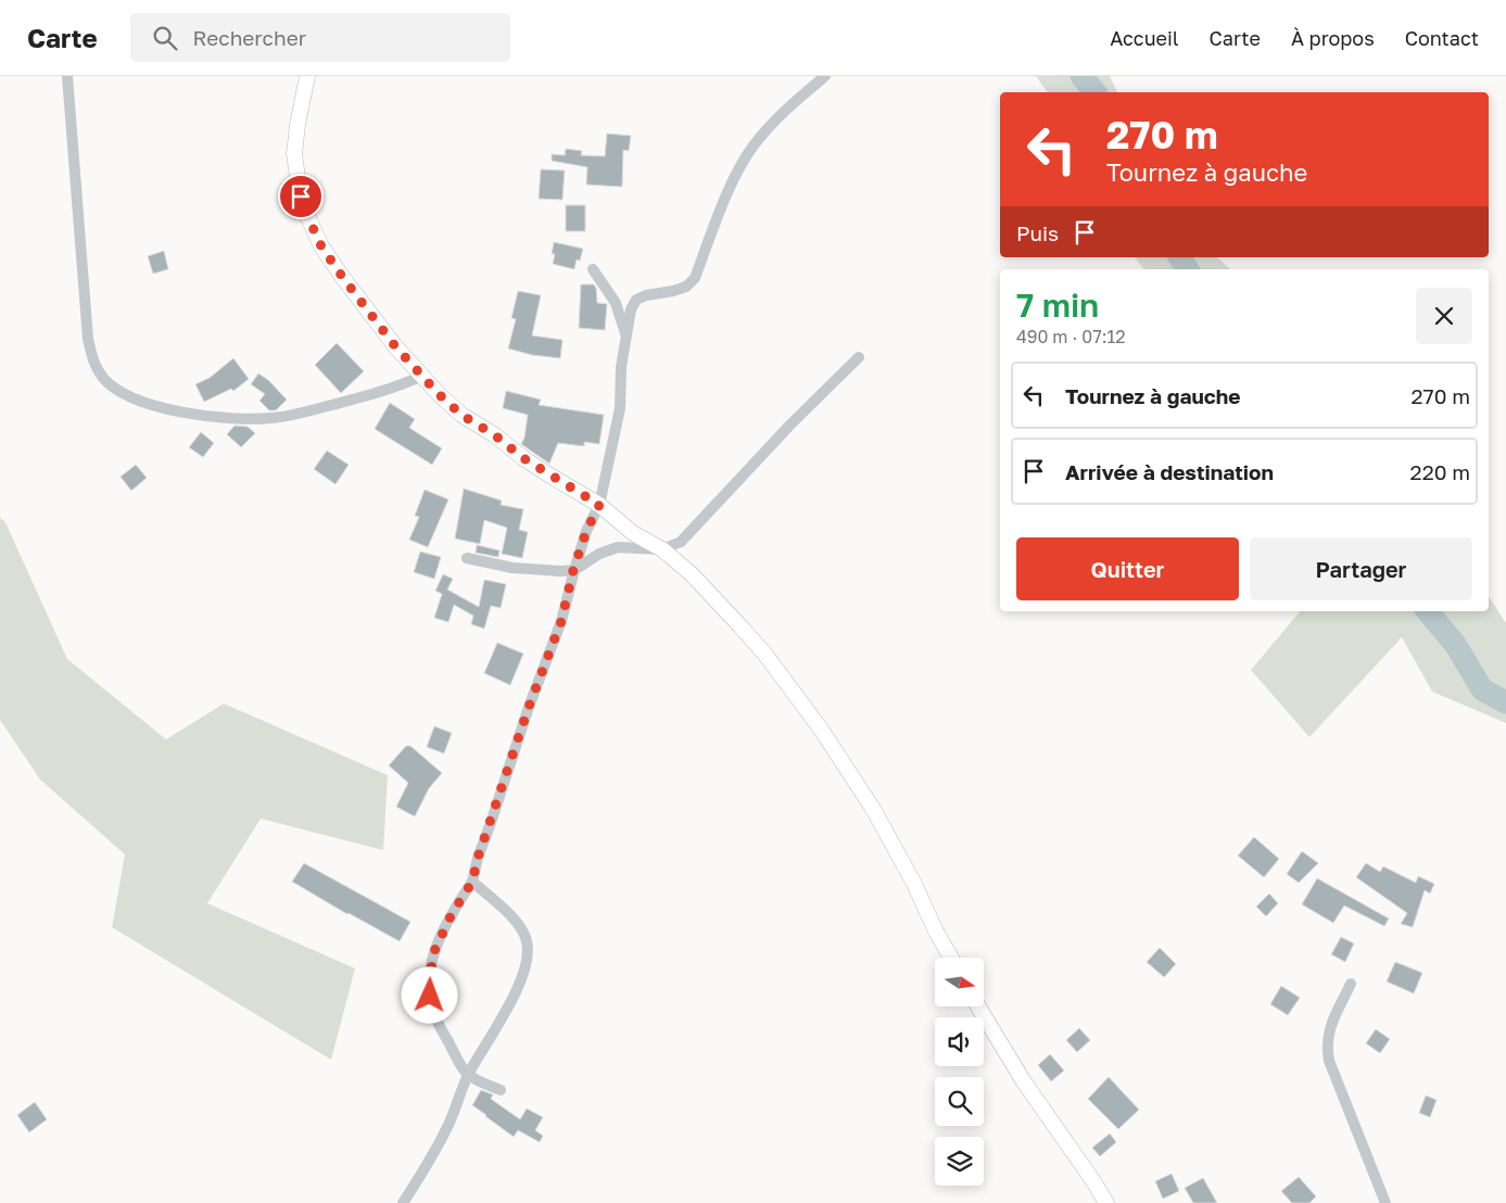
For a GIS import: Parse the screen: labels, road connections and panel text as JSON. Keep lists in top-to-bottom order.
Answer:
{
  "north": "right",
  "page": {
    "header": "Carte",
    "search": "Rechercher",
    "nav": [
      "Accueil",
      "Carte",
      "À propos",
      "Contact"
    ],
    "turn": ["270 m", "Tournez à gauche"],
    "then": "Puis",
    "heading": ["7 min", "490 m · 07:12"],
    "list": [
      {
        "name": "Tournez à gauche",
        "value": "270 m"
      },
      {
        "name": "Arrivée à destination",
        "value": "220 m"
      }
    ],
    "buttons": ["Quitter", "Partager"]
  }
}
